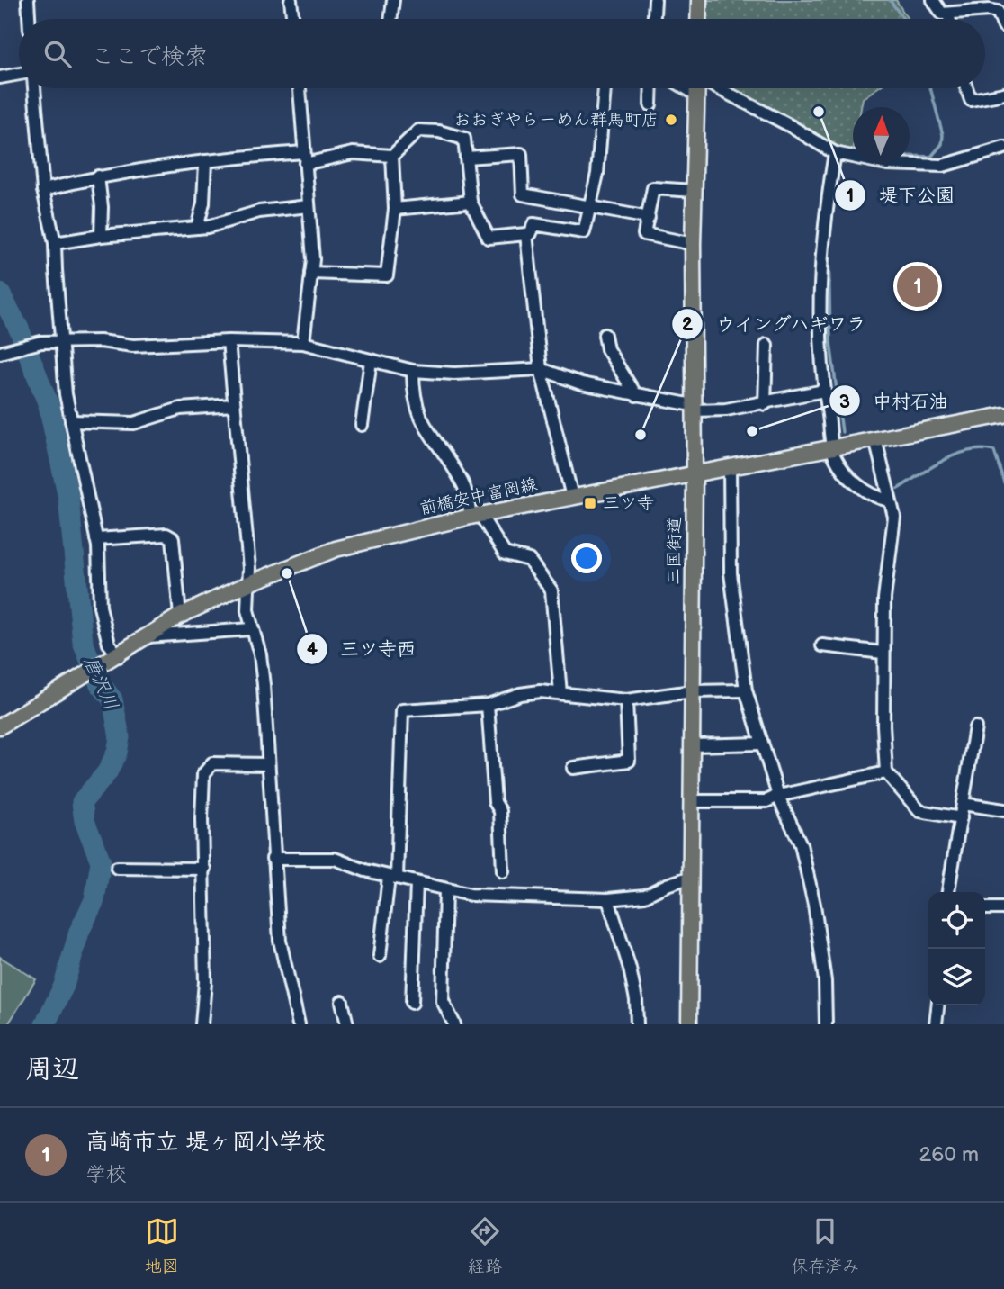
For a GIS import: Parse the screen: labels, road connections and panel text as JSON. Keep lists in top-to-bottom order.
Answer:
{
  "streets": {
    "main road": ["前橋安中富岡線", "三国街道"]
  },
  "crossings": [
    ["前橋安中富岡線", "三国街道"]
  ],
  "water": ["唐沢川"],
  "places": {
    "other": [
      "堤下公園",
      "おおぎやらーめん群馬町店",
      "中村石油",
      "ウイングハギワラ",
      "三ツ寺西"
    ],
    "transit": ["三ツ寺"]
  },
  "north": "top",
  "page": {
    "search": "ここで検索",
    "pins": "1",
    "heading": "周辺",
    "list": [
      {
        "mark": "1",
        "name": "高崎市立 堤ヶ岡小学校",
        "note": "学校",
        "value": "260 m"
      }
    ],
    "nav": ["地図", "経路", "保存済み"]
  }
}
